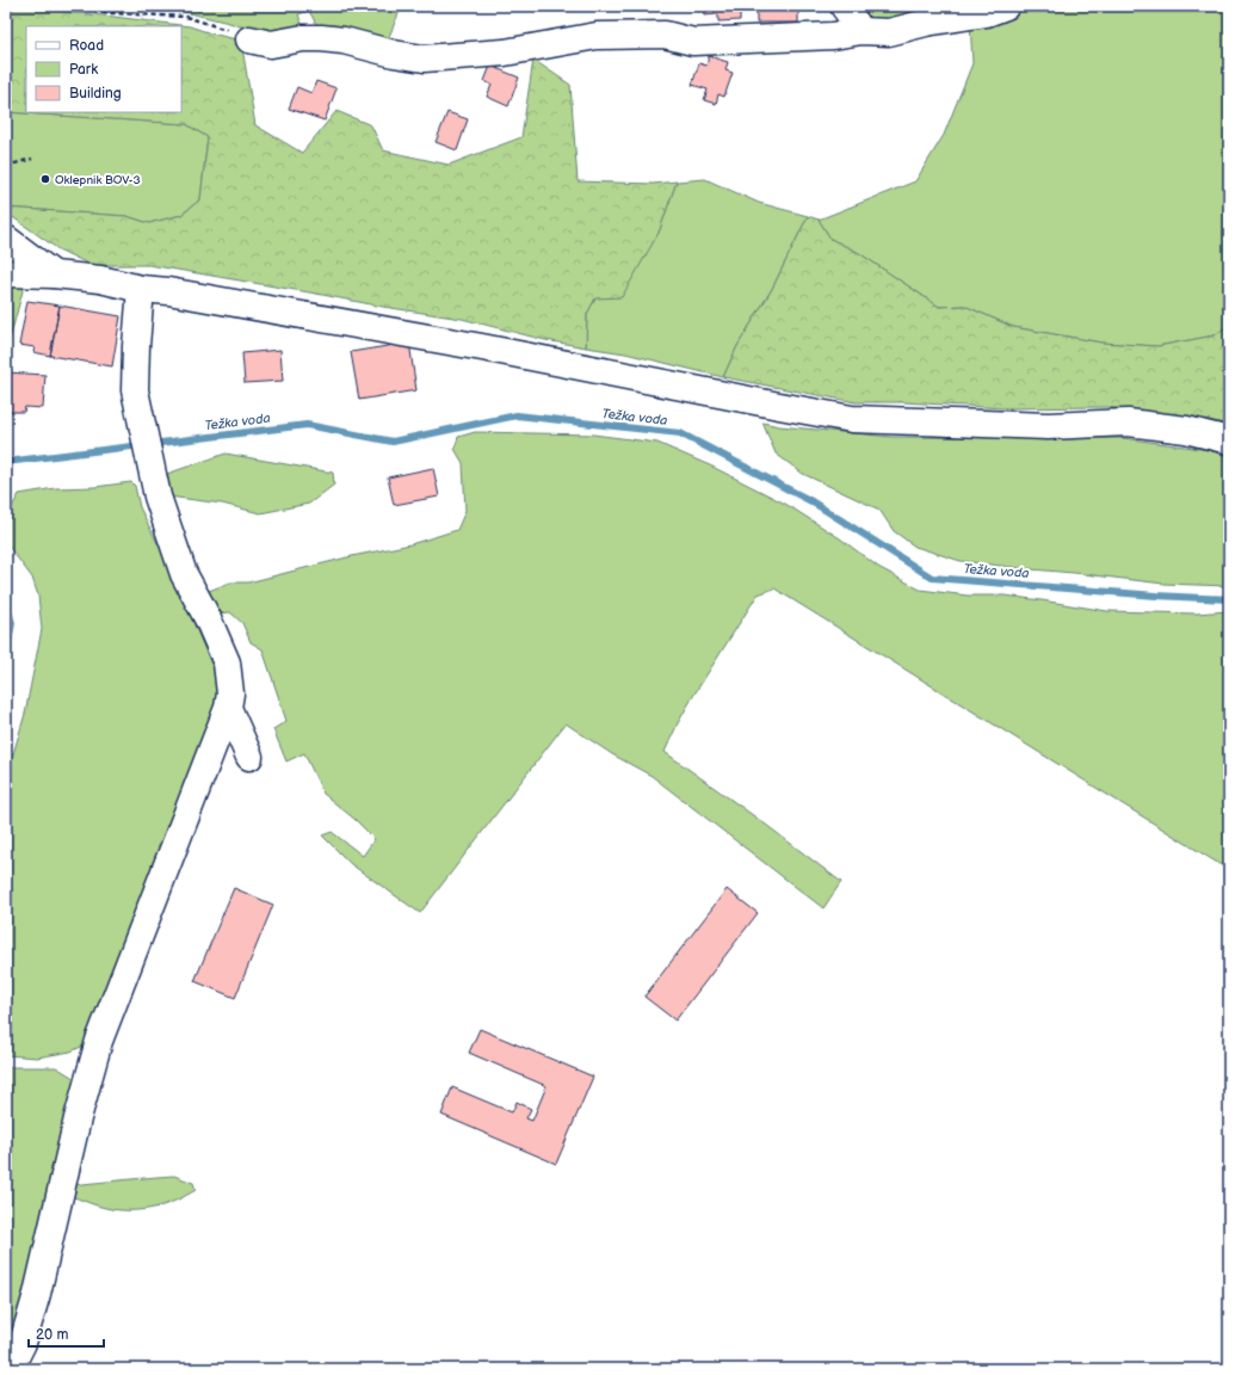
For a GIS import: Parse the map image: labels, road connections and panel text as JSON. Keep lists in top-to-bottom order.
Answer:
{
  "water": ["Težka voda"],
  "places": ["Oklepnik BOV-3"],
  "legend": ["Road", "Park", "Building"],
  "scale_bar": "20 m"
}
